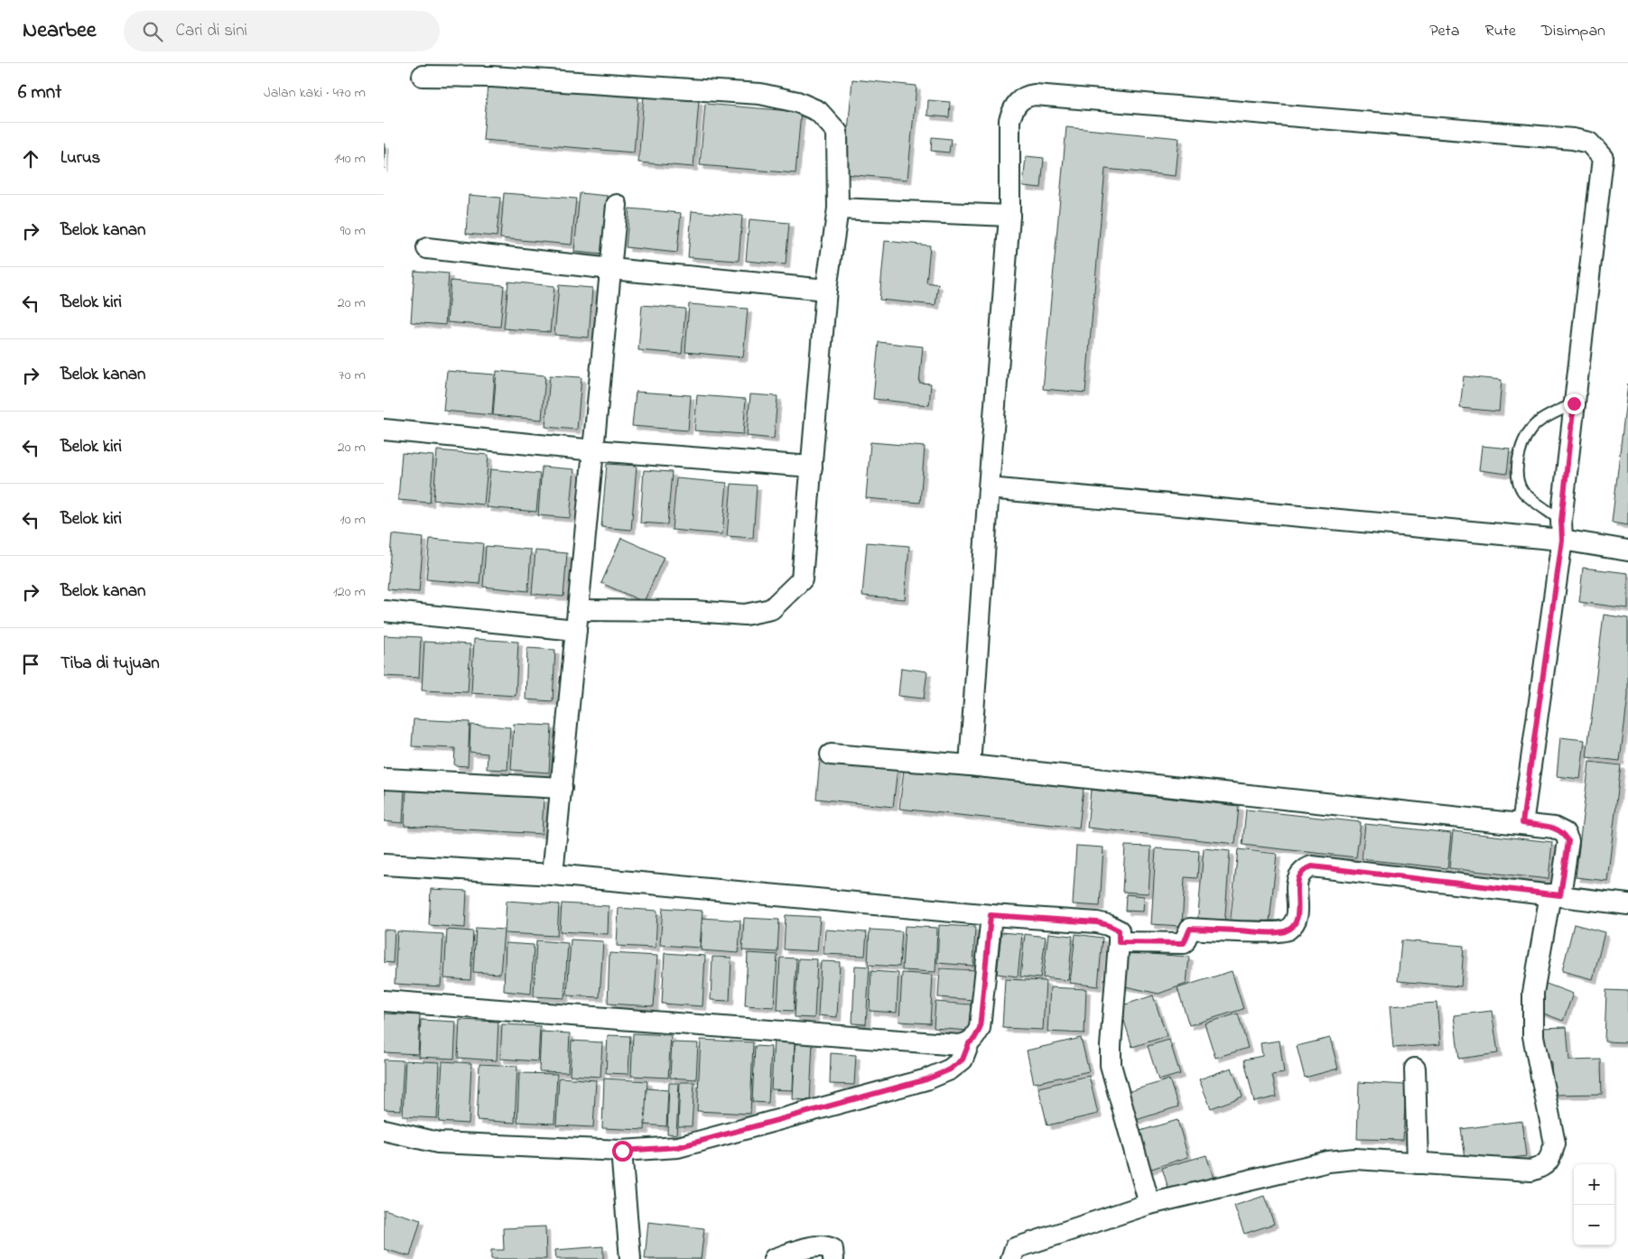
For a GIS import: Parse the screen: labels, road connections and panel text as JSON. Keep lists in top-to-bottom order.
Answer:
{
  "page": {
    "header": "Nearbee",
    "search": "Cari di sini",
    "nav": ["Peta", "Rute", "Disimpan"],
    "heading": ["6 mnt", "Jalan kaki · 470 m"],
    "list": [
      ["Lurus", "140 m"],
      ["Belok kanan", "90 m"],
      ["Belok kiri", "20 m"],
      ["Belok kanan", "70 m"],
      ["Belok kiri", "20 m"],
      ["Belok kiri", "10 m"],
      ["Belok kanan", "120 m"],
      "Tiba di tujuan"
    ],
    "map_buttons": ["+", "−"]
  }
}
